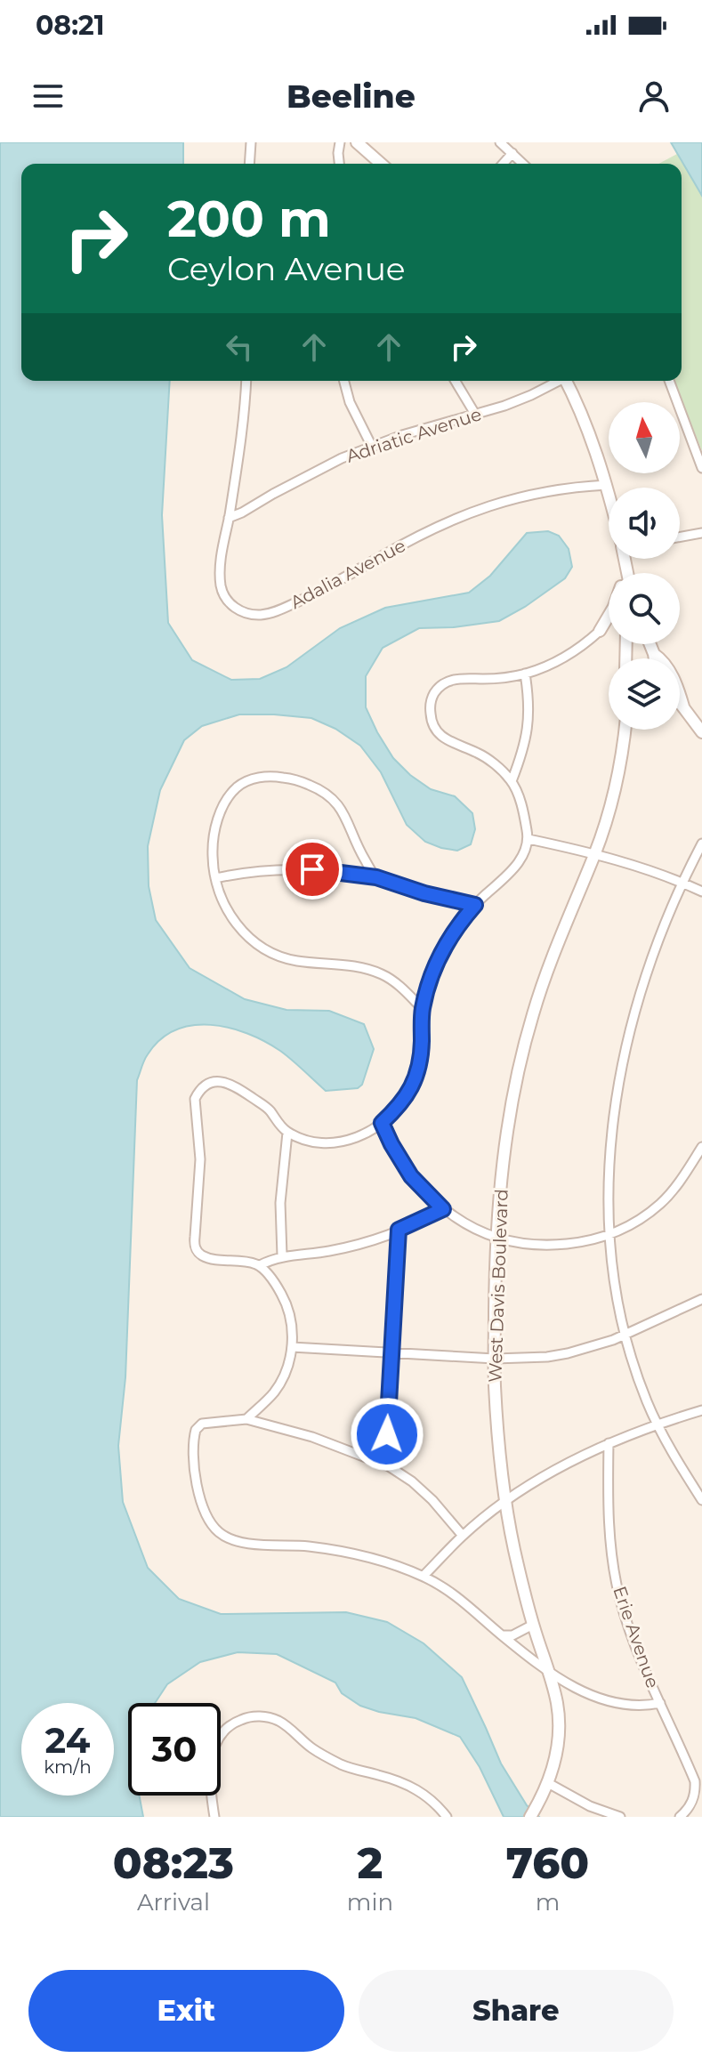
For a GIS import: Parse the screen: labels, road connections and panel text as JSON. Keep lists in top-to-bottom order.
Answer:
{
  "streets": {
    "street": [
      "Adriatic Avenue",
      "Adalia Avenue",
      "West Davis Boulevard",
      "Erie Avenue"
    ]
  },
  "crossings": [
    ["Adriatic Avenue", "Adalia Avenue"]
  ],
  "north": "top",
  "page": {
    "status": "08:21",
    "header": "Beeline",
    "turn": ["200 m", "Ceylon Avenue"],
    "speed": "24 km/h",
    "limit": "30",
    "eta": [
      "08:23",
      "Arrival",
      "2",
      "min",
      "760",
      "m"
    ],
    "buttons": ["Exit", "Share"]
  }
}
